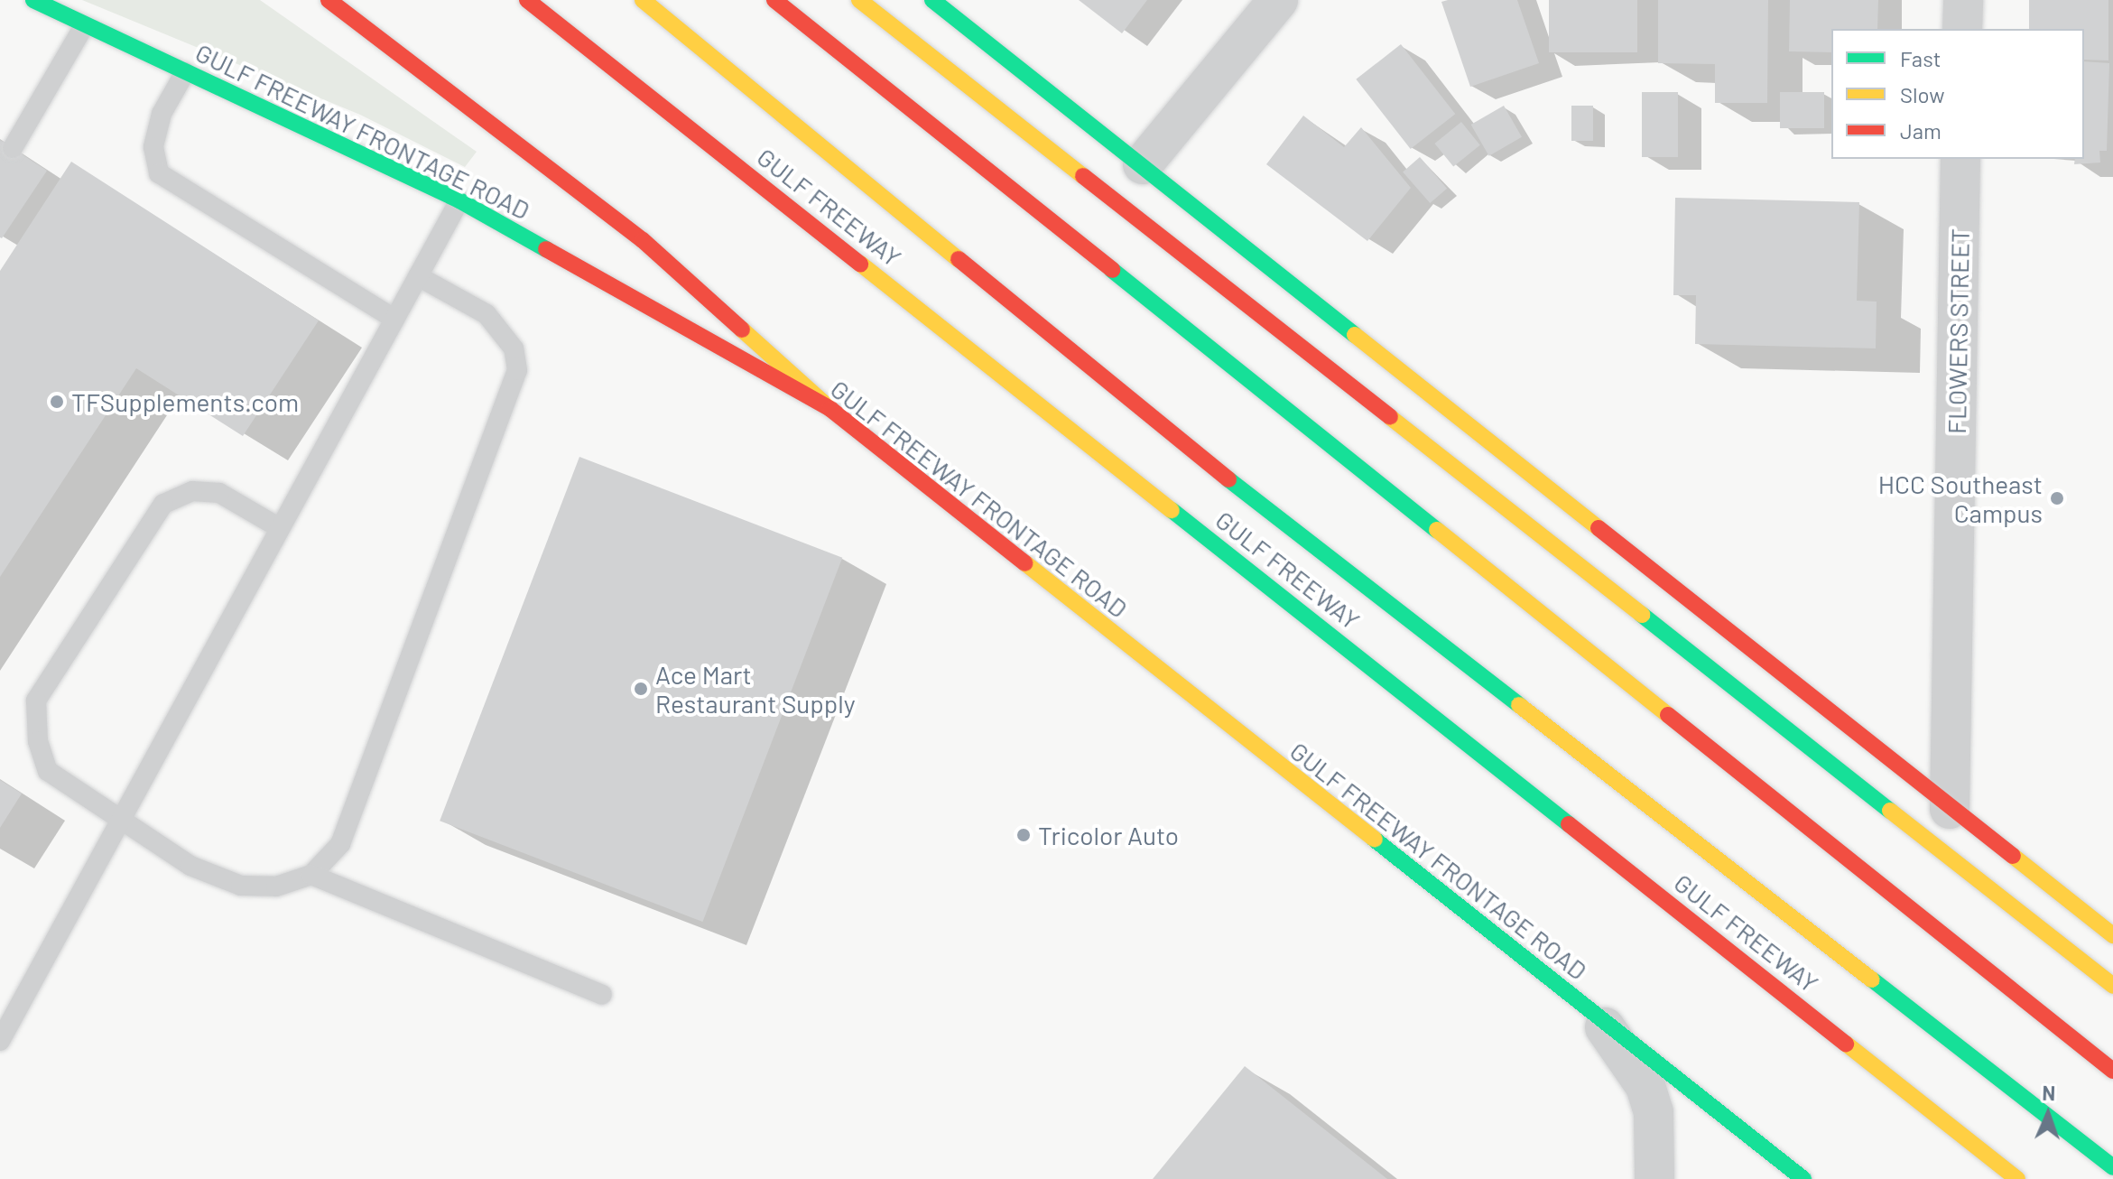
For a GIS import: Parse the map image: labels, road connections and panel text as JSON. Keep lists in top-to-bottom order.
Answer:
{
  "streets": {
    "main road": ["GULF FREEWAY FRONTAGE ROAD", "GULF FREEWAY"],
    "street": ["FLOWERS STREET"]
  },
  "places": [
    "TFSupplements.com",
    "HCC Southeast Campus",
    "Ace Mart Restaurant Supply",
    "Tricolor Auto"
  ],
  "legend": ["Fast", "Slow", "Jam"],
  "north": "top"
}
